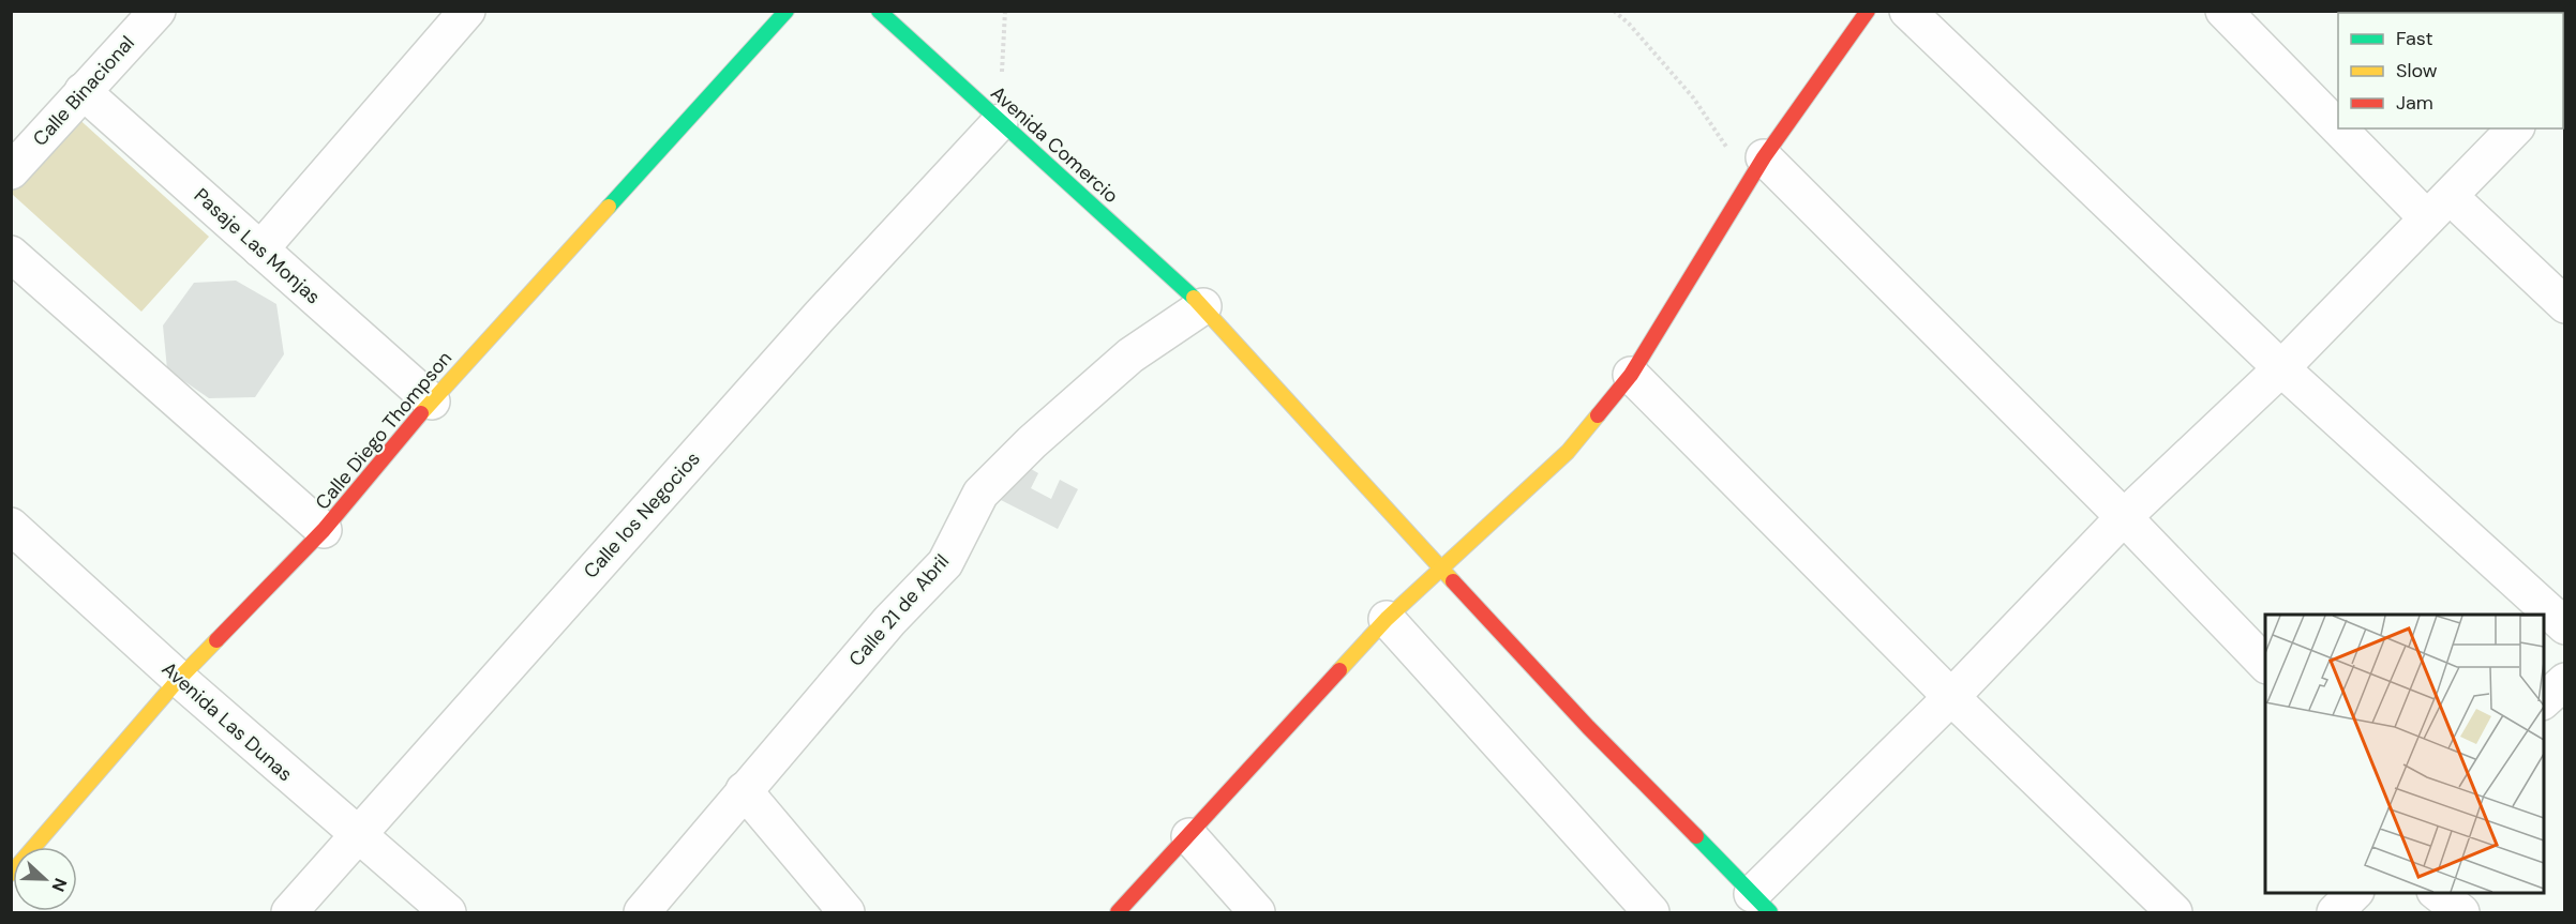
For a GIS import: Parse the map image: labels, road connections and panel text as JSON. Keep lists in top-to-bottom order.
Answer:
{
  "streets": {
    "street": [
      "Calle Binacional",
      "Avenida Comercio",
      "Pasaje Las Monjas",
      "Calle Diego Thompson",
      "Calle los Negocios",
      "Calle 21 de Abril",
      "Avenida Las Dunas"
    ]
  },
  "crossings": [
    ["Calle Binacional", "Pasaje Las Monjas"],
    ["Avenida Comercio", "Calle los Negocios"],
    ["Avenida Comercio", "Calle 21 de Abril"],
    ["Pasaje Las Monjas", "Calle Diego Thompson"],
    ["Calle Diego Thompson", "Avenida Las Dunas"],
    ["Calle los Negocios", "Avenida Las Dunas"]
  ],
  "legend": ["Fast", "Slow", "Jam"],
  "north": "right"
}
